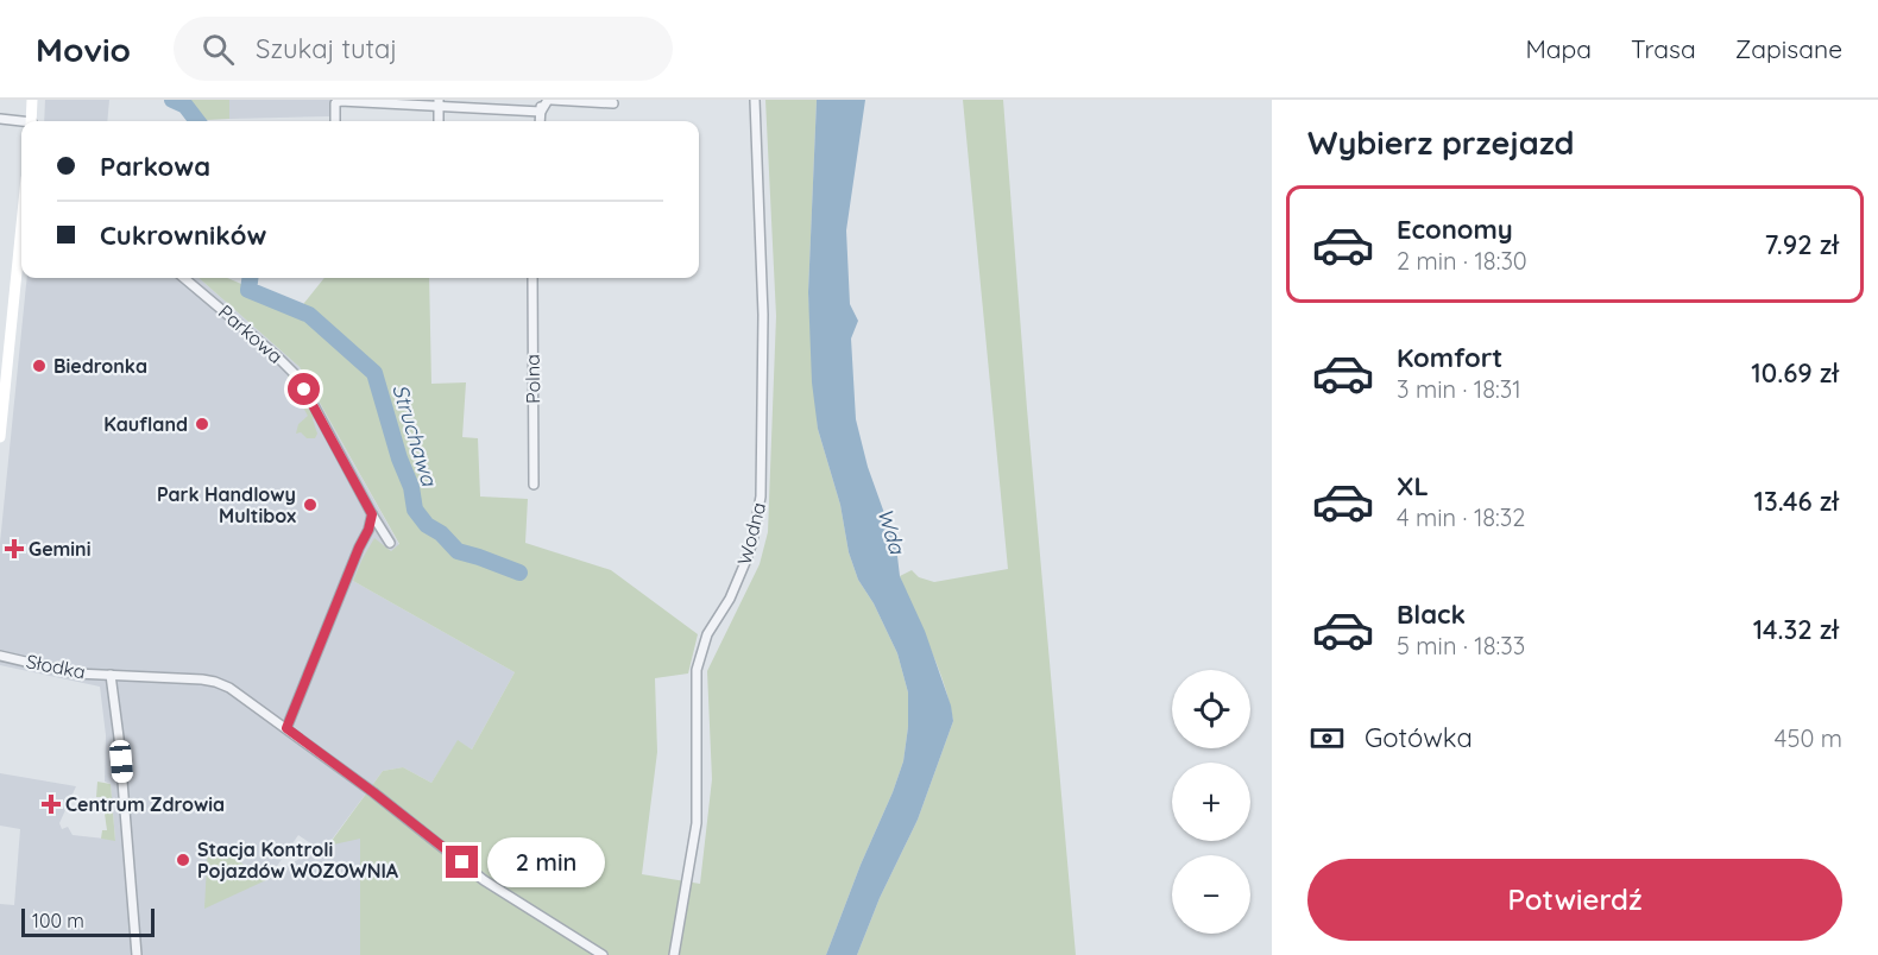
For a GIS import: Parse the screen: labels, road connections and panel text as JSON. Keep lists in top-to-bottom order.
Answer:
{
  "streets": {
    "street": [
      "Parkowa",
      "Polna",
      "Wodna",
      "Słodka"
    ]
  },
  "water": ["Struchawa", "Wda"],
  "places": {
    "other": [
      "Biedronka",
      "Kaufland",
      "Park Handlowy Multibox",
      "Stacja Kontroli Pojazdów WOZOWNIA"
    ],
    "health": ["Gemini", "Centrum Zdrowia"]
  },
  "scale_bar": "100 m",
  "page": {
    "header": "Movio",
    "search": "Szukaj tutaj",
    "nav": ["Mapa", "Trasa", "Zapisane"],
    "heading": "Wybierz przejazd",
    "banner": ["Parkowa", "Cukrowników"],
    "list": [
      {
        "name": "Economy",
        "note": "2 min · 18:30",
        "value": "7.92 zł"
      },
      {
        "name": "Komfort",
        "note": "3 min · 18:31",
        "value": "10.69 zł"
      },
      {
        "name": "XL",
        "note": "4 min · 18:32",
        "value": "13.46 zł"
      },
      {
        "name": "Black",
        "note": "5 min · 18:33",
        "value": "14.32 zł"
      }
    ],
    "map_buttons": ["+", "−"],
    "pay": ["Gotówka", "450 m"],
    "bubble": "2 min",
    "buttons": "Potwierdź",
    "scale": "100 m"
  }
}
